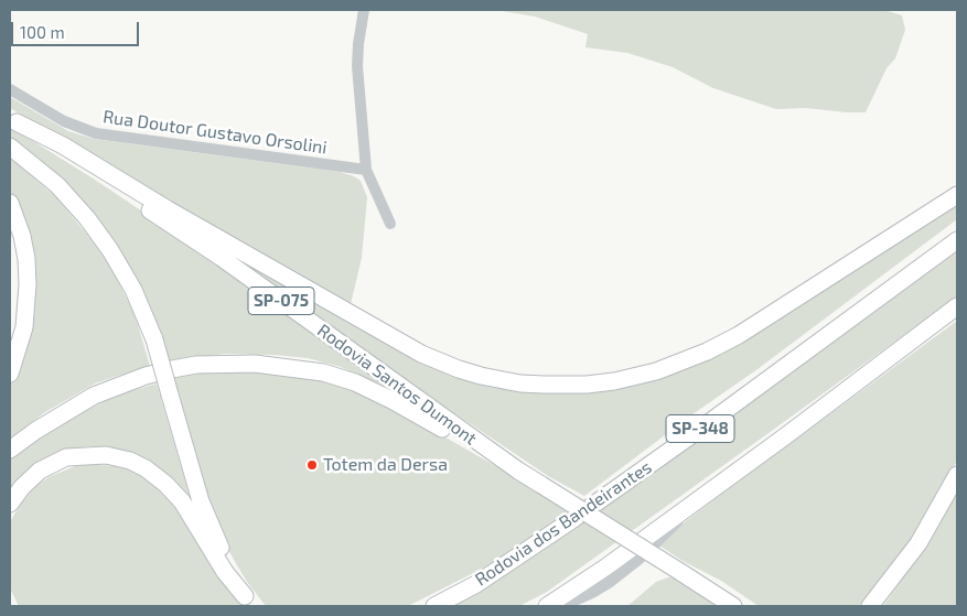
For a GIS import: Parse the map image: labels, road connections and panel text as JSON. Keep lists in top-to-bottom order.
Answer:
{
  "streets": {
    "highway": [
      "SP-075",
      "Rodovia Santos Dumont",
      "SP-348",
      "Rodovia dos Bandeirantes"
    ],
    "street": ["Rua Doutor Gustavo Orsolini"]
  },
  "places": ["Totem da Dersa"],
  "scale_bar": "100 m"
}
